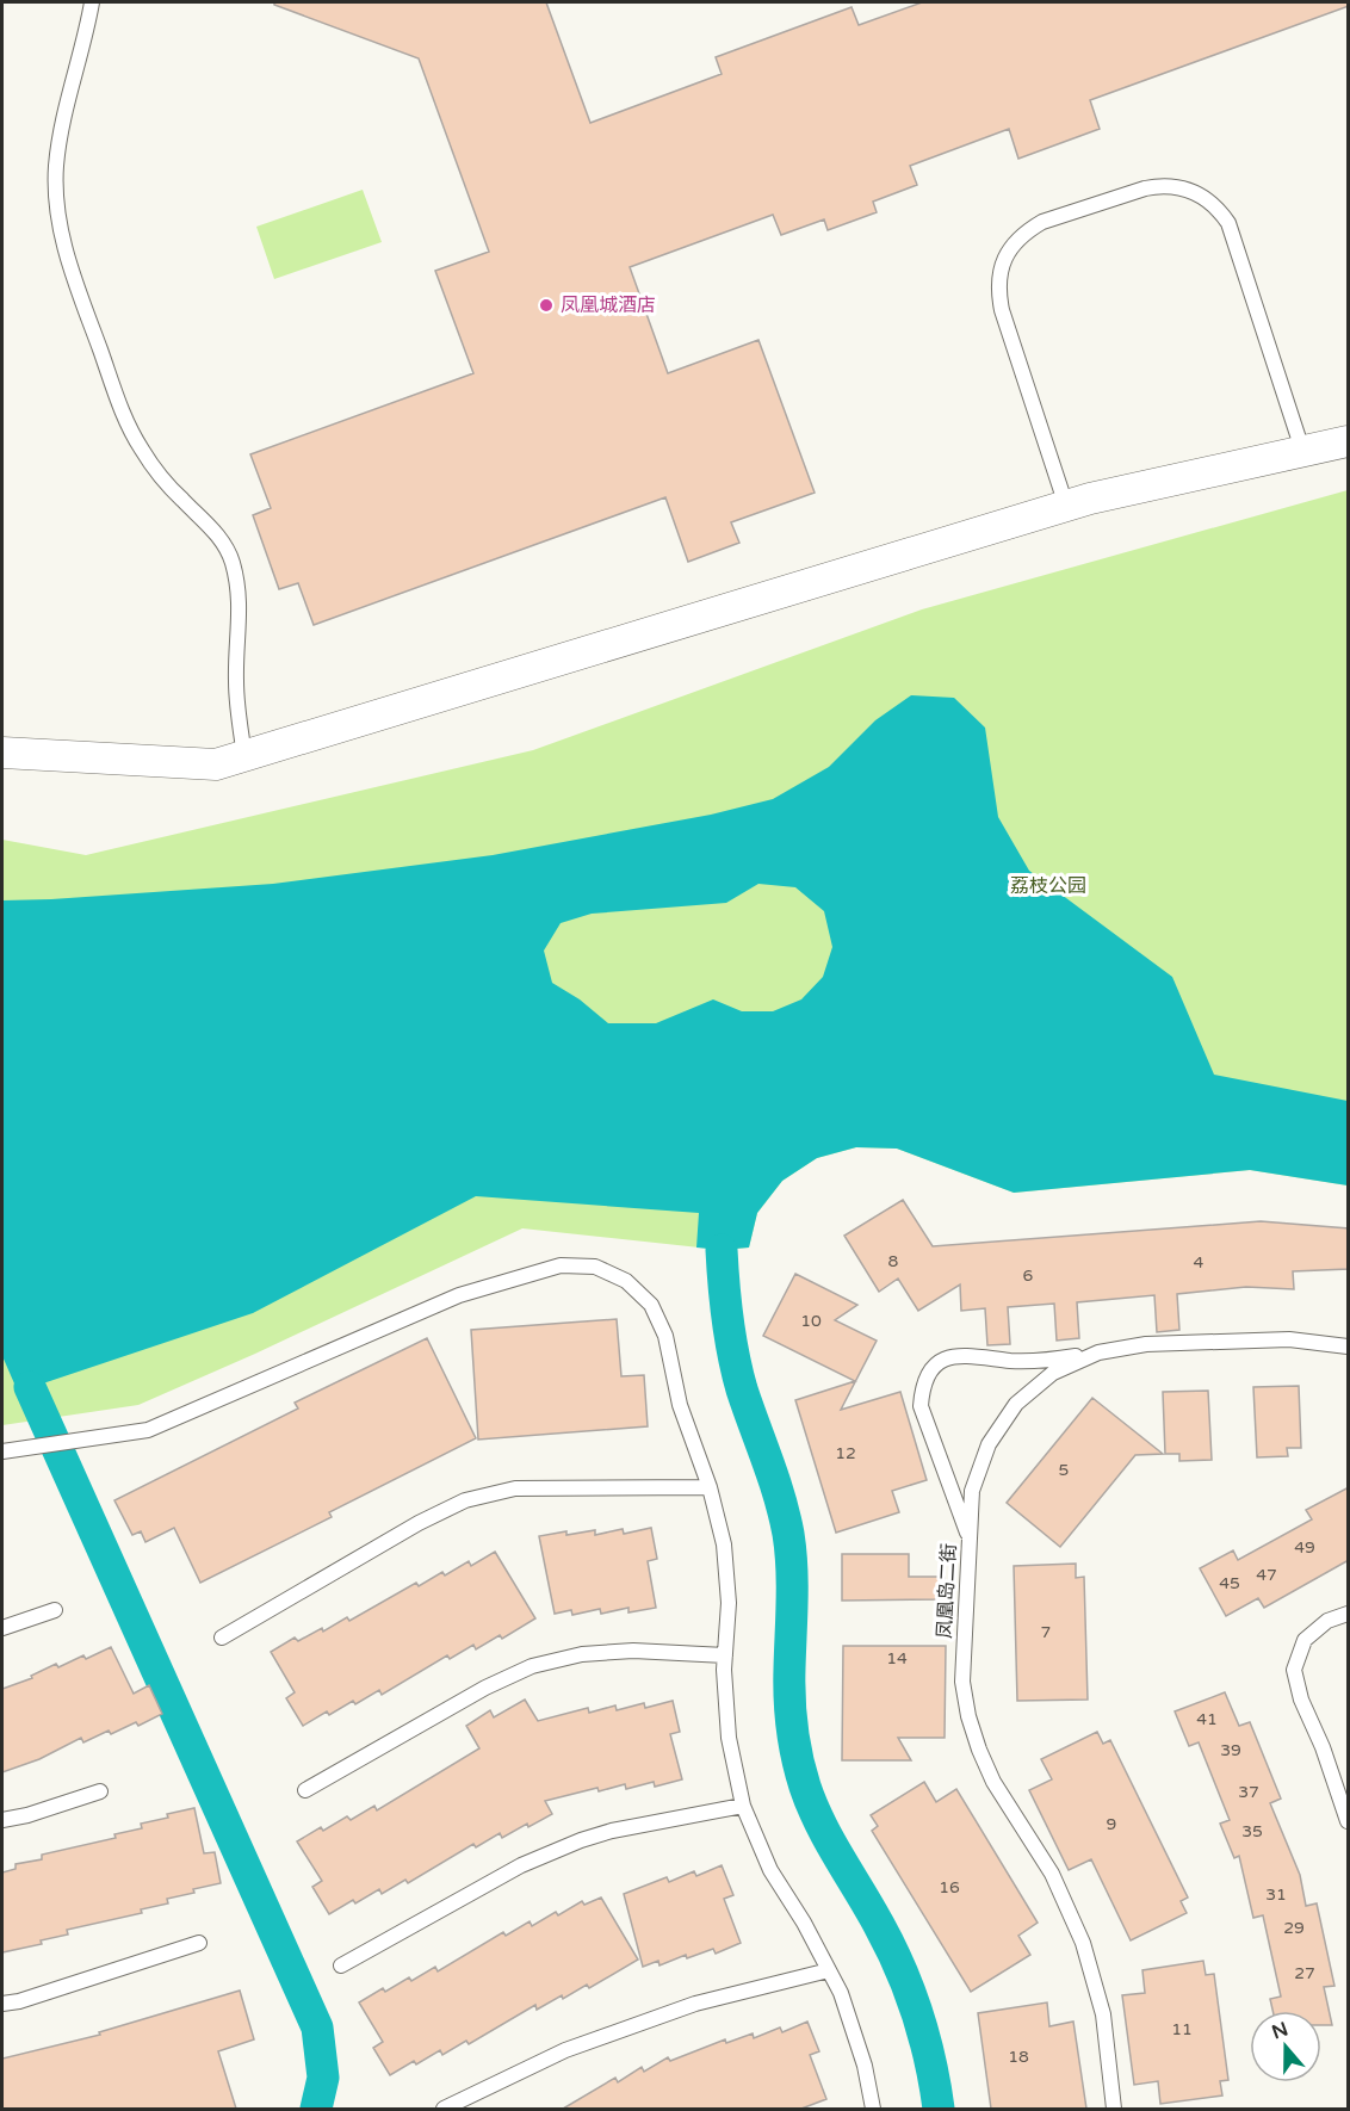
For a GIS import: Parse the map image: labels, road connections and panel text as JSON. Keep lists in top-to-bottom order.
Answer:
{
  "streets": {
    "lane": ["凤凰岛二街"]
  },
  "parks": ["荔枝公园"],
  "places": ["凤凰城酒店"],
  "house_numbers": [
    "8",
    "4",
    "6",
    "10",
    "12",
    "5",
    "49",
    "47",
    "45",
    "7",
    "14",
    "41",
    "39",
    "37",
    "9",
    "35",
    "16",
    "31",
    "29",
    "27",
    "11",
    "18"
  ],
  "north": "top"
}
